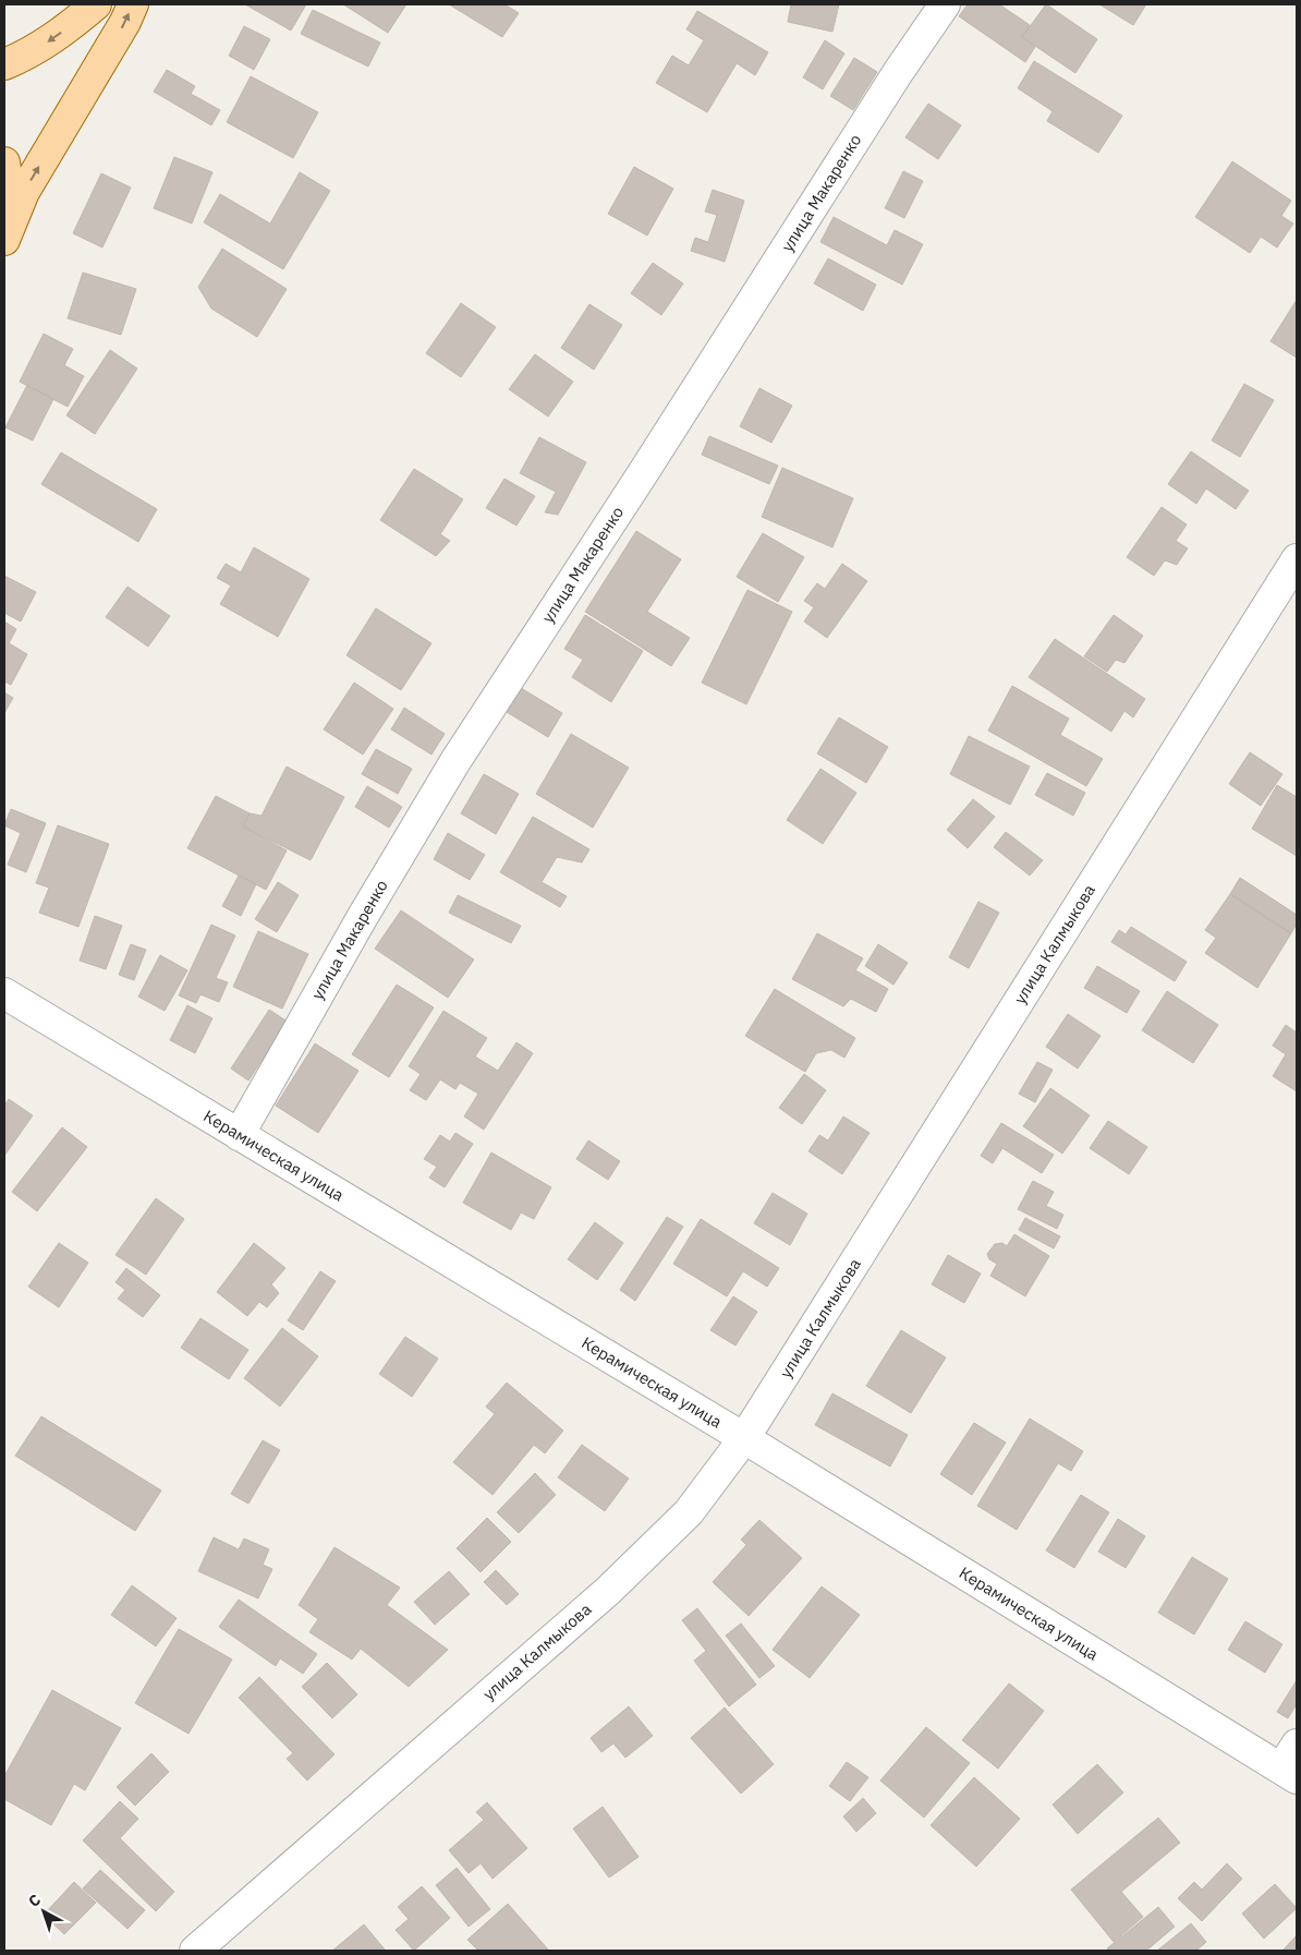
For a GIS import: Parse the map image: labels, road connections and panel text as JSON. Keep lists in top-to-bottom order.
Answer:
{
  "streets": {
    "street": ["улица Макаренко", "улица Калмыкова", "Керамическая улица"]
  },
  "crossings": [
    ["улица Макаренко", "Керамическая улица"],
    ["улица Калмыкова", "Керамическая улица"]
  ],
  "north": "top left"
}
